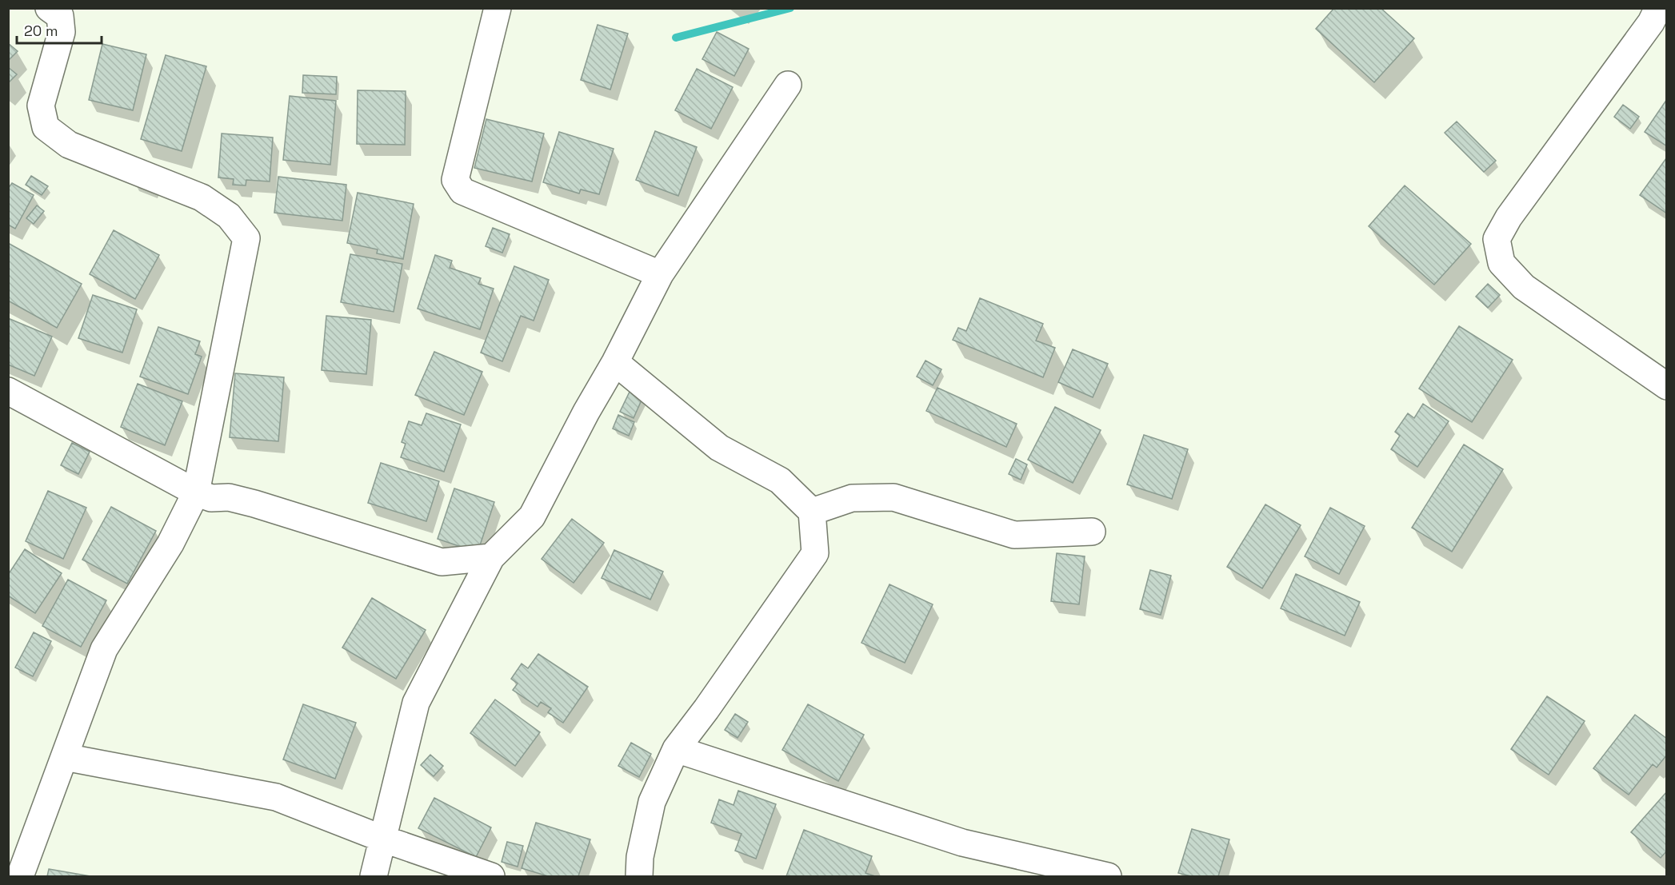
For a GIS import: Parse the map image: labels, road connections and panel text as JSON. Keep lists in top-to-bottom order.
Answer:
{
  "scale_bar": "20 m"
}
